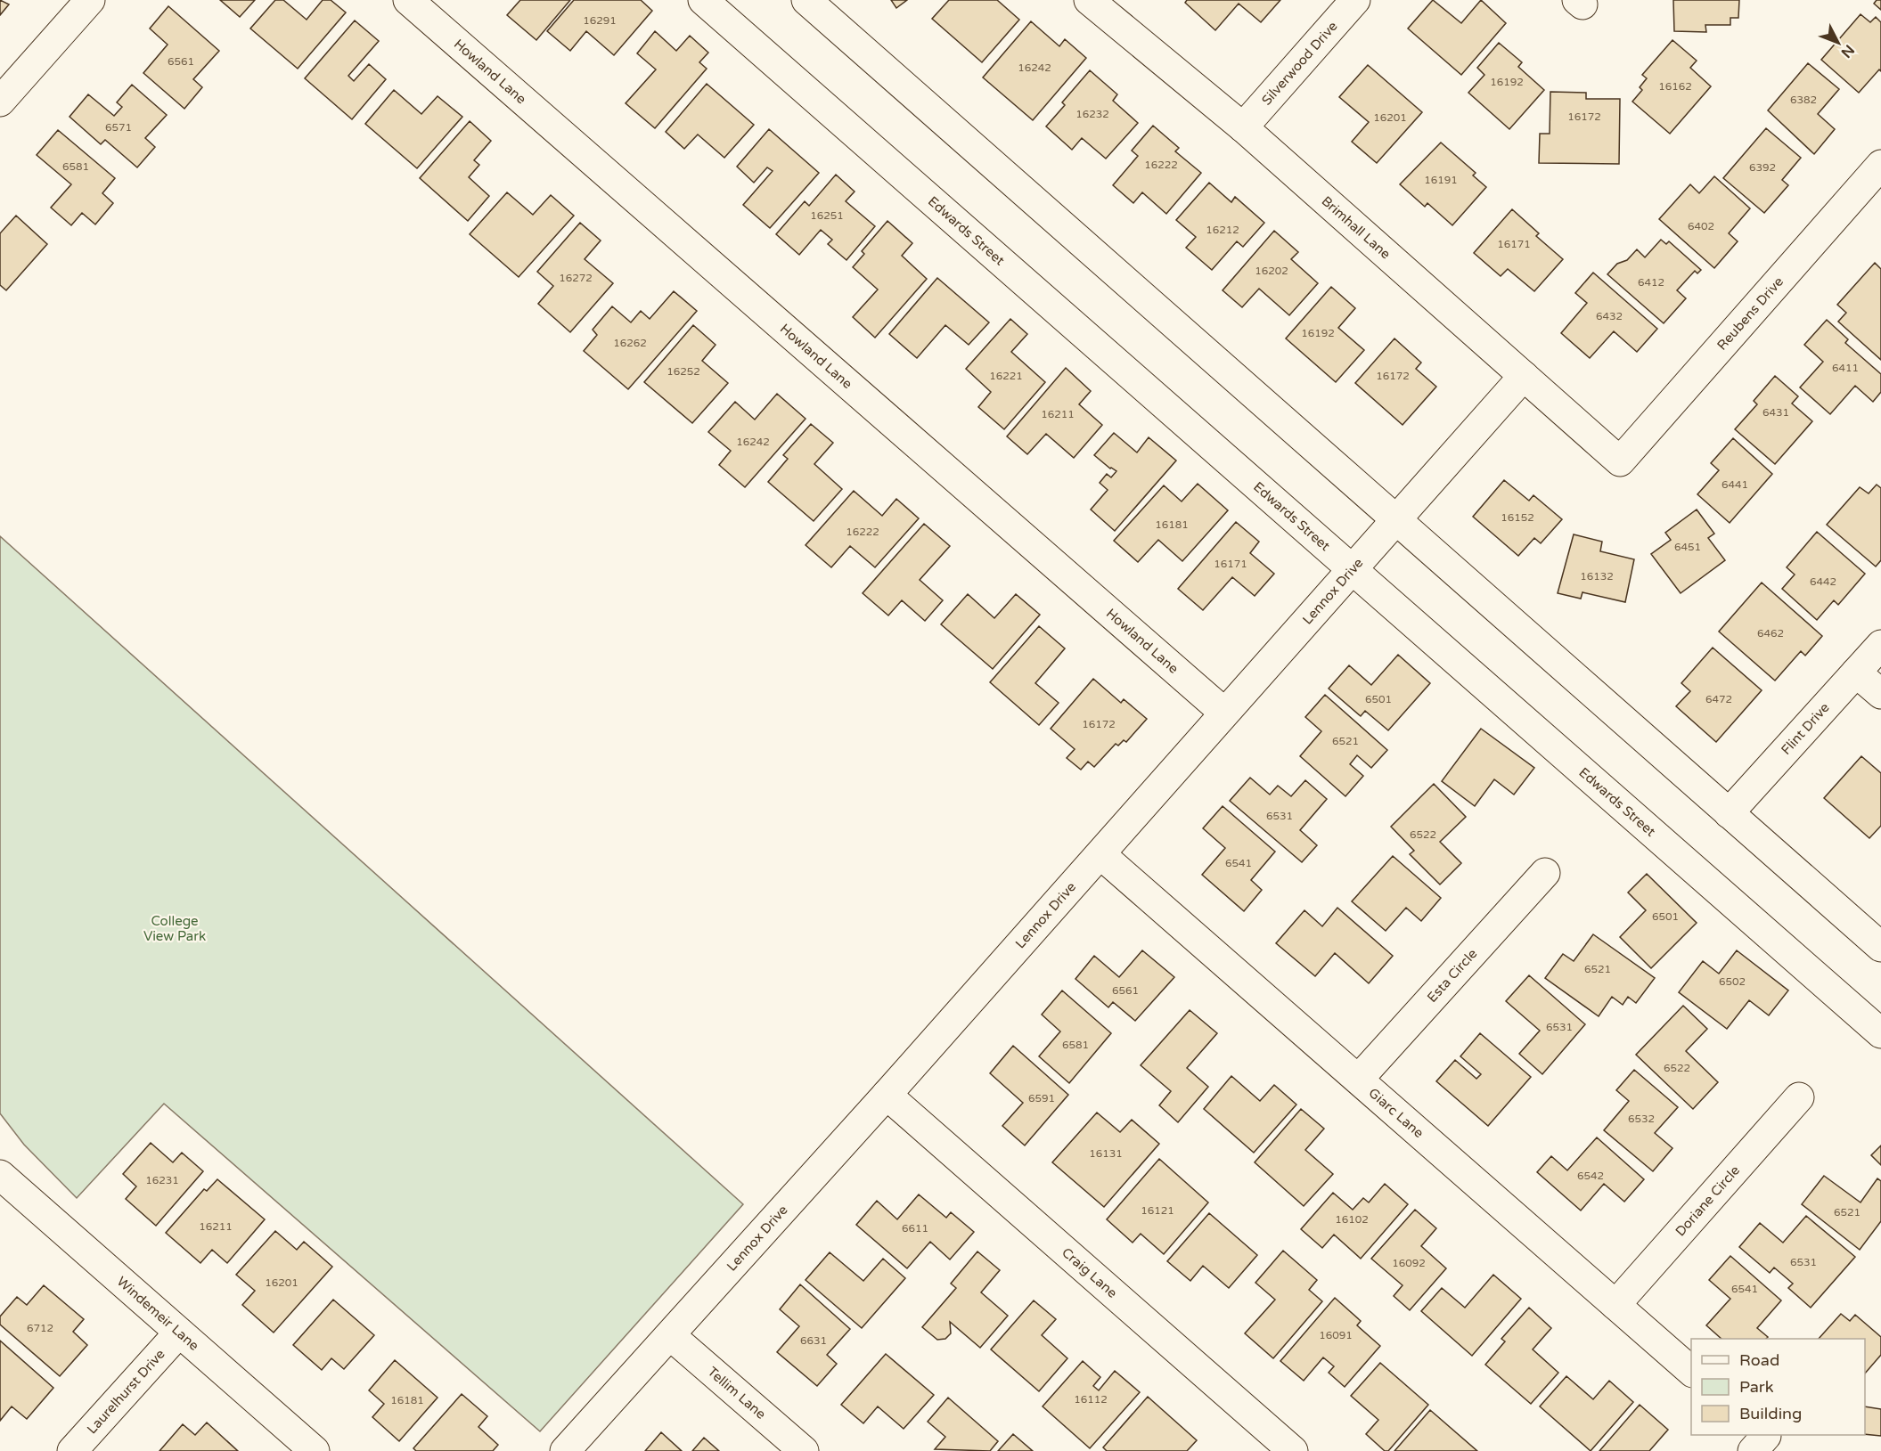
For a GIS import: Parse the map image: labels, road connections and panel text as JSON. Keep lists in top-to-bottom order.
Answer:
{
  "streets": {
    "street": [
      "Silverwood Drive",
      "Howland Lane",
      "Brimhall Lane",
      "Edwards Street",
      "Reubens Drive",
      "Lennox Drive",
      "Flint Drive",
      "Esta Circle",
      "Giarc Lane",
      "Doriane Circle",
      "Craig Lane",
      "Windemeir Lane",
      "Laurelhurst Drive",
      "Tellim Lane"
    ]
  },
  "crossings": [
    ["Silverwood Drive", "Brimhall Lane"],
    ["Howland Lane", "Lennox Drive"],
    ["Brimhall Lane", "Reubens Drive"],
    ["Brimhall Lane", "Lennox Drive"],
    ["Edwards Street", "Lennox Drive"],
    ["Lennox Drive", "Giarc Lane"],
    ["Lennox Drive", "Craig Lane"],
    ["Lennox Drive", "Tellim Lane"],
    ["Esta Circle", "Giarc Lane"],
    ["Giarc Lane", "Doriane Circle"],
    ["Windemeir Lane", "Laurelhurst Drive"]
  ],
  "parks": ["College View Park"],
  "house_numbers": [
    "16291",
    "6561",
    "16242",
    "16192",
    "16162",
    "6382",
    "16232",
    "16172",
    "16201",
    "6571",
    "16222",
    "6581",
    "6392",
    "16191",
    "16251",
    "6402",
    "16212",
    "16171",
    "16202",
    "16272",
    "6412",
    "6432",
    "16192",
    "16262",
    "6411",
    "16252",
    "16221",
    "16172",
    "6431",
    "16211",
    "16242",
    "6441",
    "16152",
    "16181",
    "16222",
    "6451",
    "16171",
    "16132",
    "6442",
    "6462",
    "6501",
    "6472",
    "16172",
    "6521",
    "6531",
    "6522",
    "6541",
    "6501",
    "6521",
    "6502",
    "6561",
    "6531",
    "6581",
    "6522",
    "6591",
    "6532",
    "16131",
    "6542",
    "16231",
    "16121",
    "6521",
    "16102",
    "16211",
    "6611",
    "6531",
    "16092",
    "16201",
    "6541",
    "6712",
    "16091",
    "6631",
    "16112",
    "16181"
  ],
  "legend": ["Road", "Park", "Building"],
  "north": "bottom right"
}
